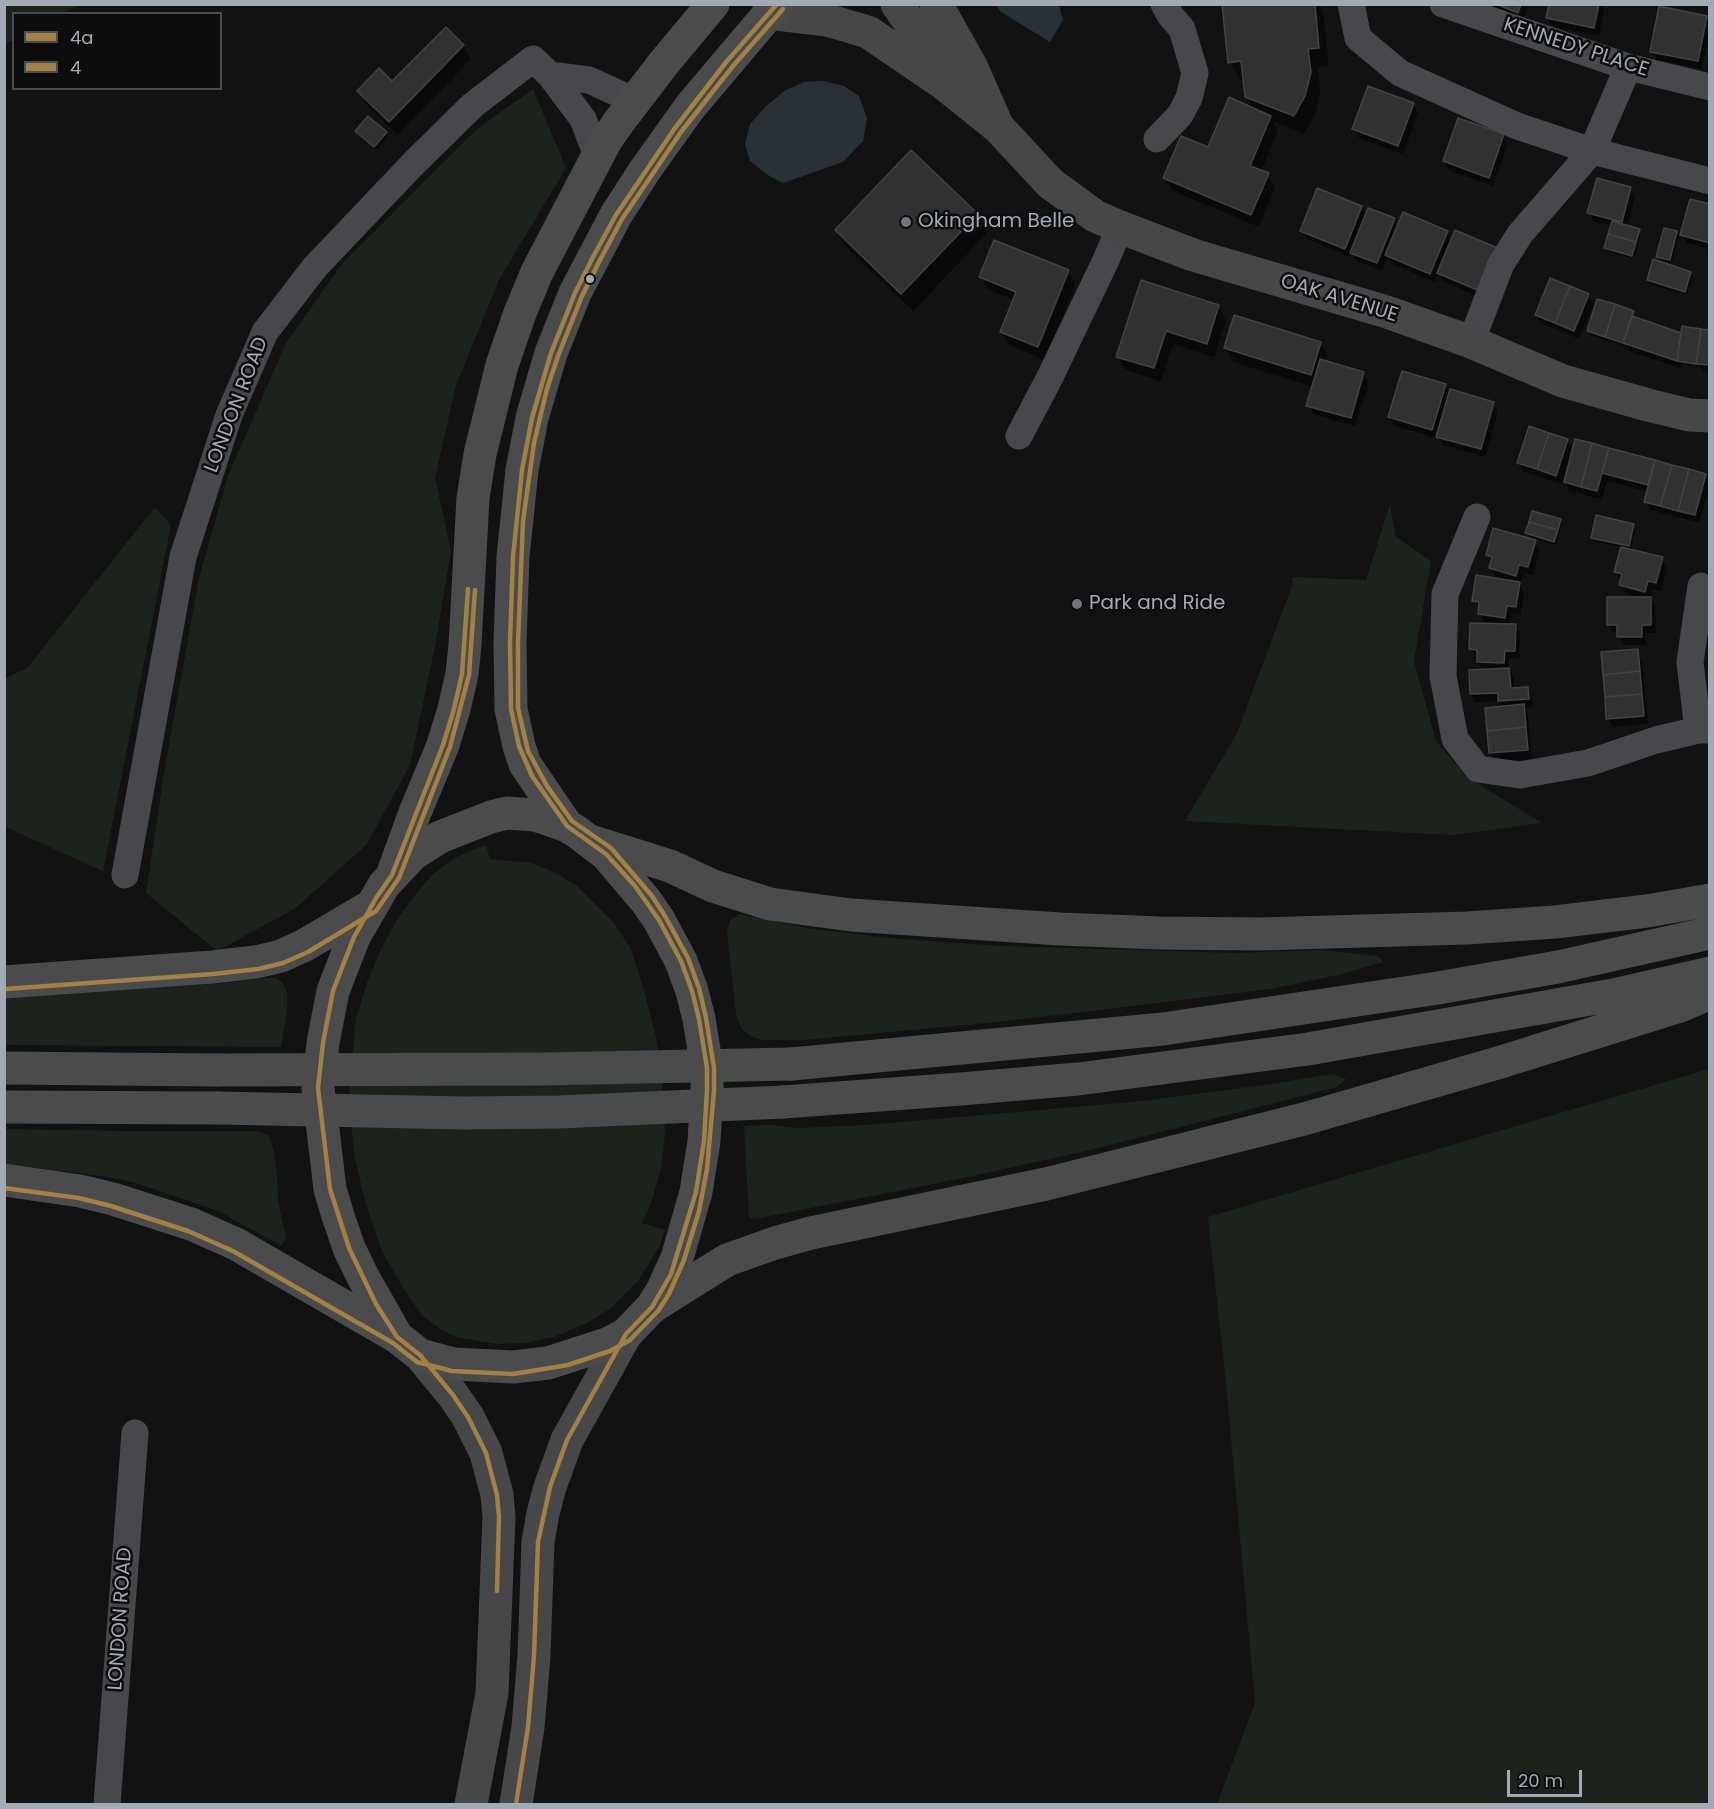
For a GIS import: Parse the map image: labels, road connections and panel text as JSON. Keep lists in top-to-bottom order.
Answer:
{
  "streets": {
    "street": ["KENNEDY PLACE", "OAK AVENUE", "LONDON ROAD"]
  },
  "places": ["Okingham Belle", "Park and Ride"],
  "lines": ["transit line 4a", "transit line 4"],
  "legend": ["4a", "4"],
  "scale_bar": "20 m"
}
